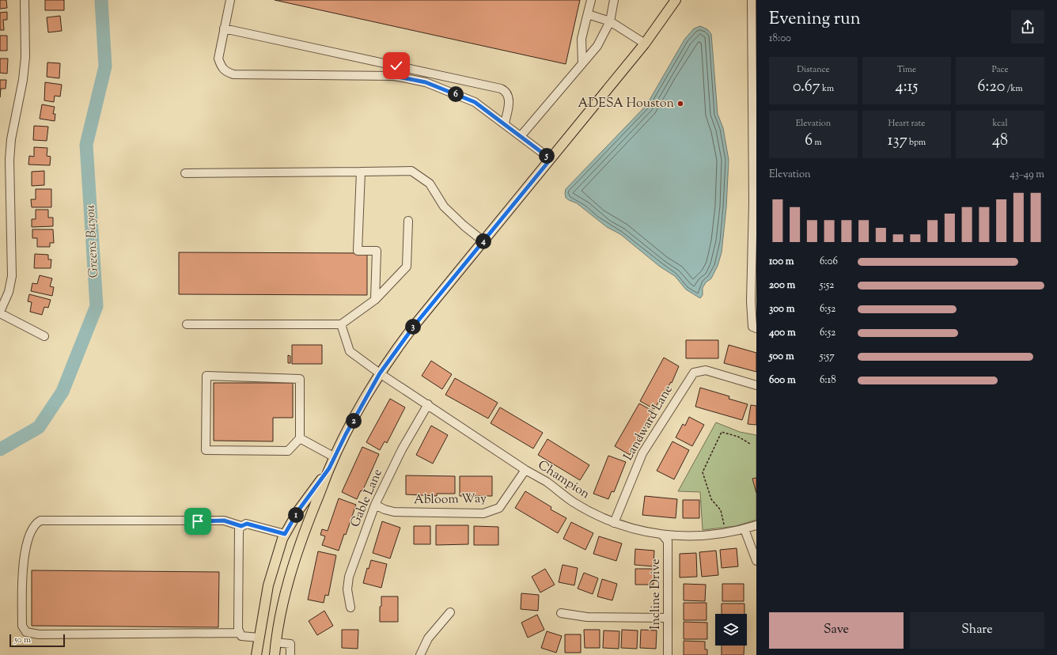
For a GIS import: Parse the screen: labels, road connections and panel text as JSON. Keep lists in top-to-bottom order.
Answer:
{
  "streets": {
    "street": [
      "Landward Lane",
      "Champion",
      "Gable Lane",
      "Abloom Way",
      "Incline Drive"
    ]
  },
  "crossings": [
    ["Landward Lane", "Champion"],
    ["Champion", "Gable Lane"],
    ["Champion", "Abloom Way"],
    ["Champion", "Incline Drive"],
    ["Gable Lane", "Abloom Way"]
  ],
  "water": ["Greens Bayou"],
  "places": ["ADESA Houston"],
  "scale_bar": "50 m",
  "page": {
    "heading": ["Evening run", "18:00"],
    "stats": [
      ["Distance", "0.67 km"],
      ["Time", "4:15"],
      ["Pace", "6:20 /km"],
      ["Elevation", "6 m"],
      ["Heart rate", "137 bpm"],
      ["kcal", "48"]
    ],
    "pins": [
      "6",
      "5",
      "4",
      "3",
      "2",
      "1"
    ],
    "chart": ["Elevation", "43–49 m"],
    "list": [
      {
        "name": "100 m",
        "note": "6:06"
      },
      {
        "name": "200 m",
        "note": "5:52"
      },
      {
        "name": "300 m",
        "note": "6:52"
      },
      {
        "name": "400 m",
        "note": "6:52"
      },
      {
        "name": "500 m",
        "note": "5:57"
      },
      {
        "name": "600 m",
        "note": "6:18"
      }
    ],
    "buttons": ["Save", "Share"],
    "scale": "50 m"
  }
}
